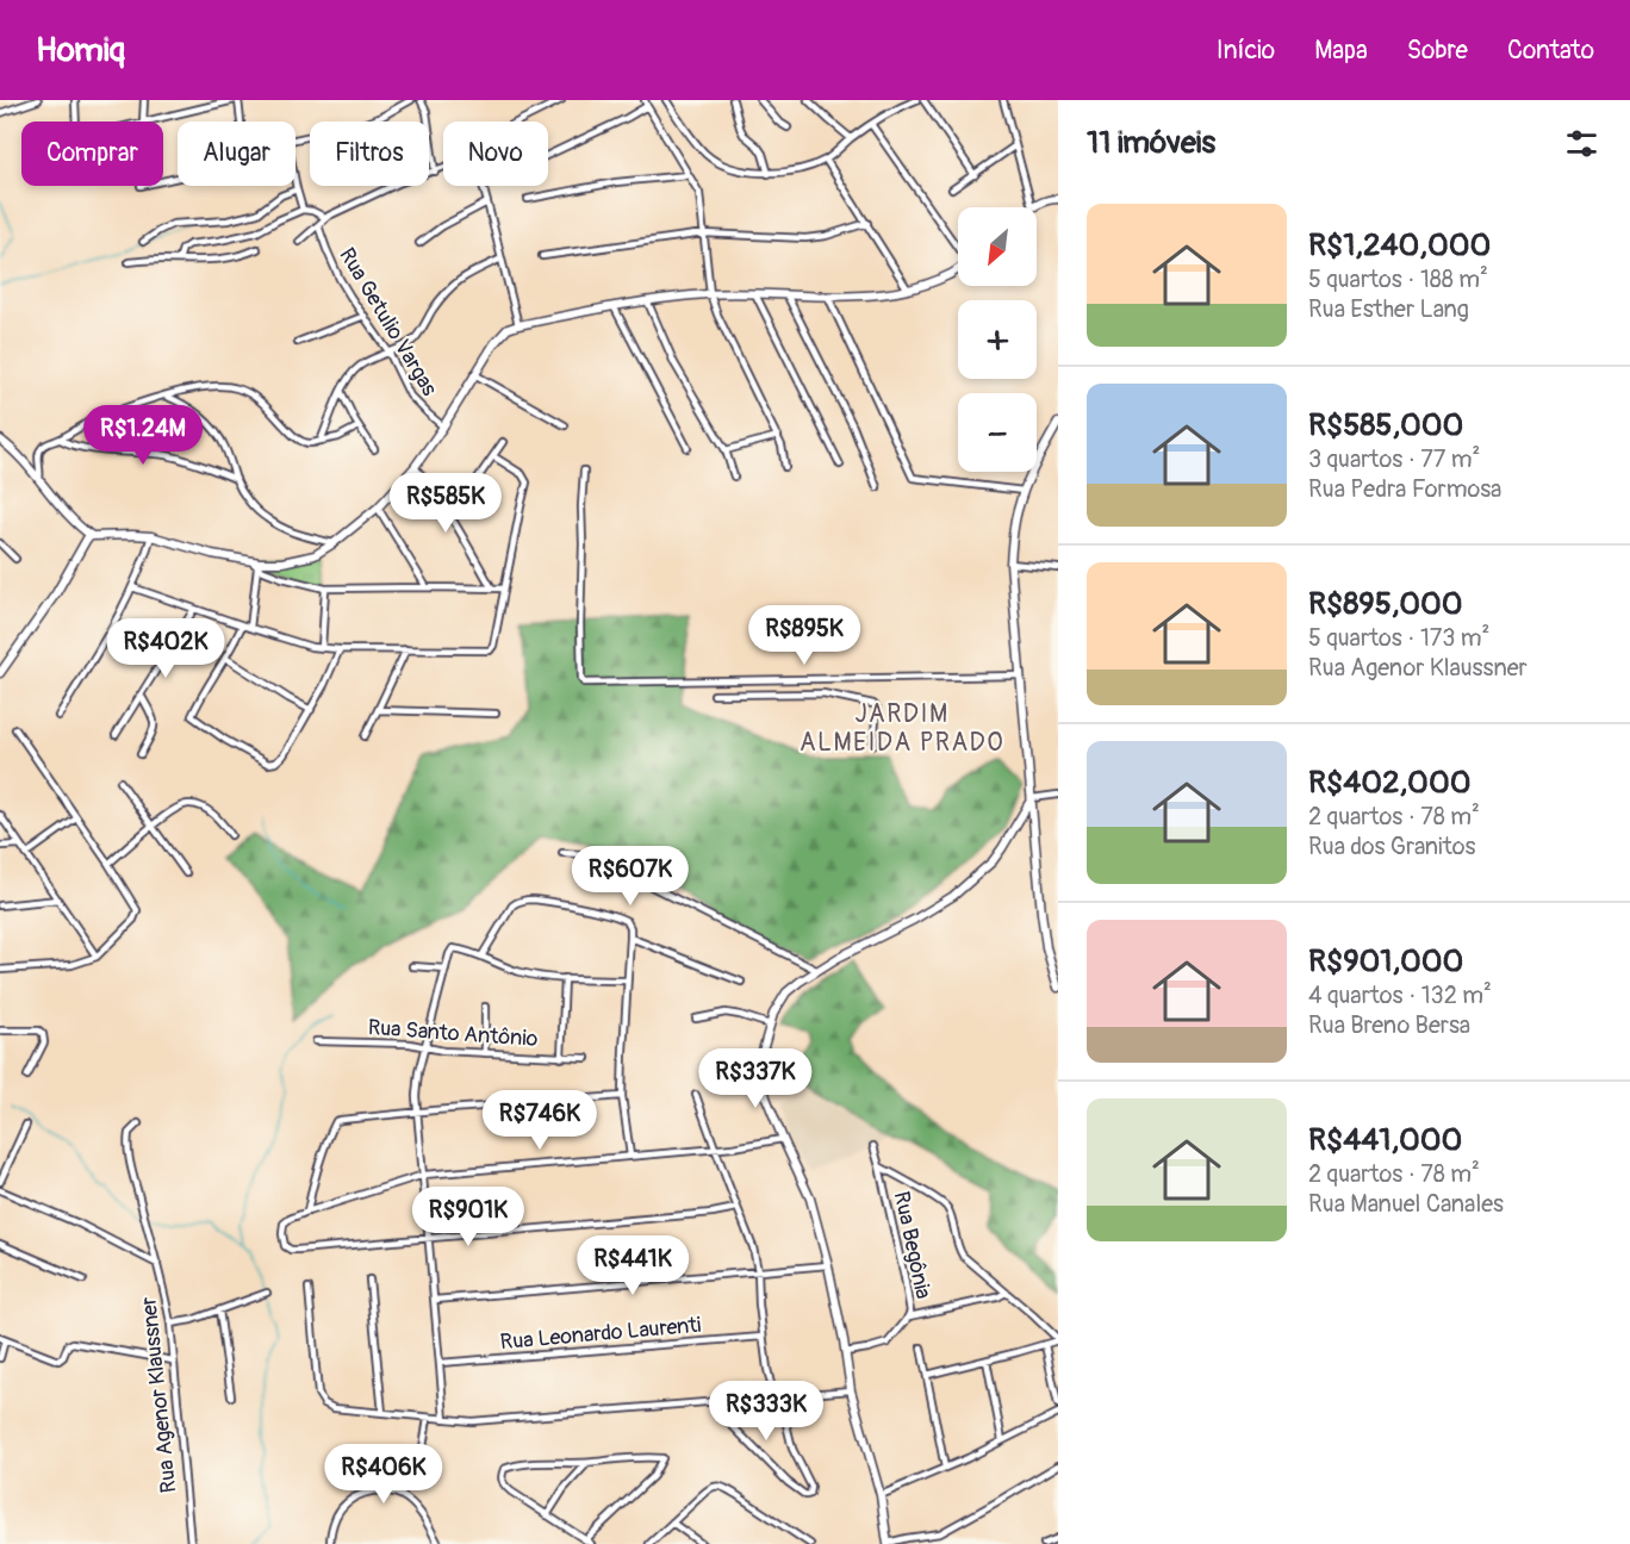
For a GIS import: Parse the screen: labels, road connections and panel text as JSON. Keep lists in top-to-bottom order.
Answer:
{
  "streets": {
    "street": [
      "Rua Getulio Vargas",
      "Rua Santo Antônio",
      "Rua Begônia",
      "Rua Leonardo Laurenti",
      "Rua Agenor Klaussner"
    ]
  },
  "districts": ["JARDIM ALMEIDA PRADO"],
  "north": "bottom left",
  "page": {
    "header": "Homiq",
    "nav": [
      "Início",
      "Mapa",
      "Sobre",
      "Contato"
    ],
    "heading": "11 imóveis",
    "chip": [
      "Comprar",
      "Alugar",
      "Filtros",
      "Novo"
    ],
    "list": [
      {
        "name": "R$1,240,000",
        "note": "5 quartos · 188 m² · Rua Esther Lang"
      },
      {
        "name": "R$585,000",
        "note": "3 quartos · 77 m² · Rua Pedra Formosa"
      },
      {
        "name": "R$895,000",
        "note": "5 quartos · 173 m² · Rua Agenor Klaussner"
      },
      {
        "name": "R$402,000",
        "note": "2 quartos · 78 m² · Rua dos Granitos"
      },
      {
        "name": "R$901,000",
        "note": "4 quartos · 132 m² · Rua Breno Bersa"
      },
      {
        "name": "R$441,000",
        "note": "2 quartos · 78 m² · Rua Manuel Canales"
      }
    ],
    "map_buttons": ["+", "−"],
    "price": [
      "R$1.24M",
      "R$585K",
      "R$895K",
      "R$402K",
      "R$607K",
      "R$337K",
      "R$746K",
      "R$901K",
      "R$441K",
      "R$333K",
      "R$406K"
    ]
  }
}
